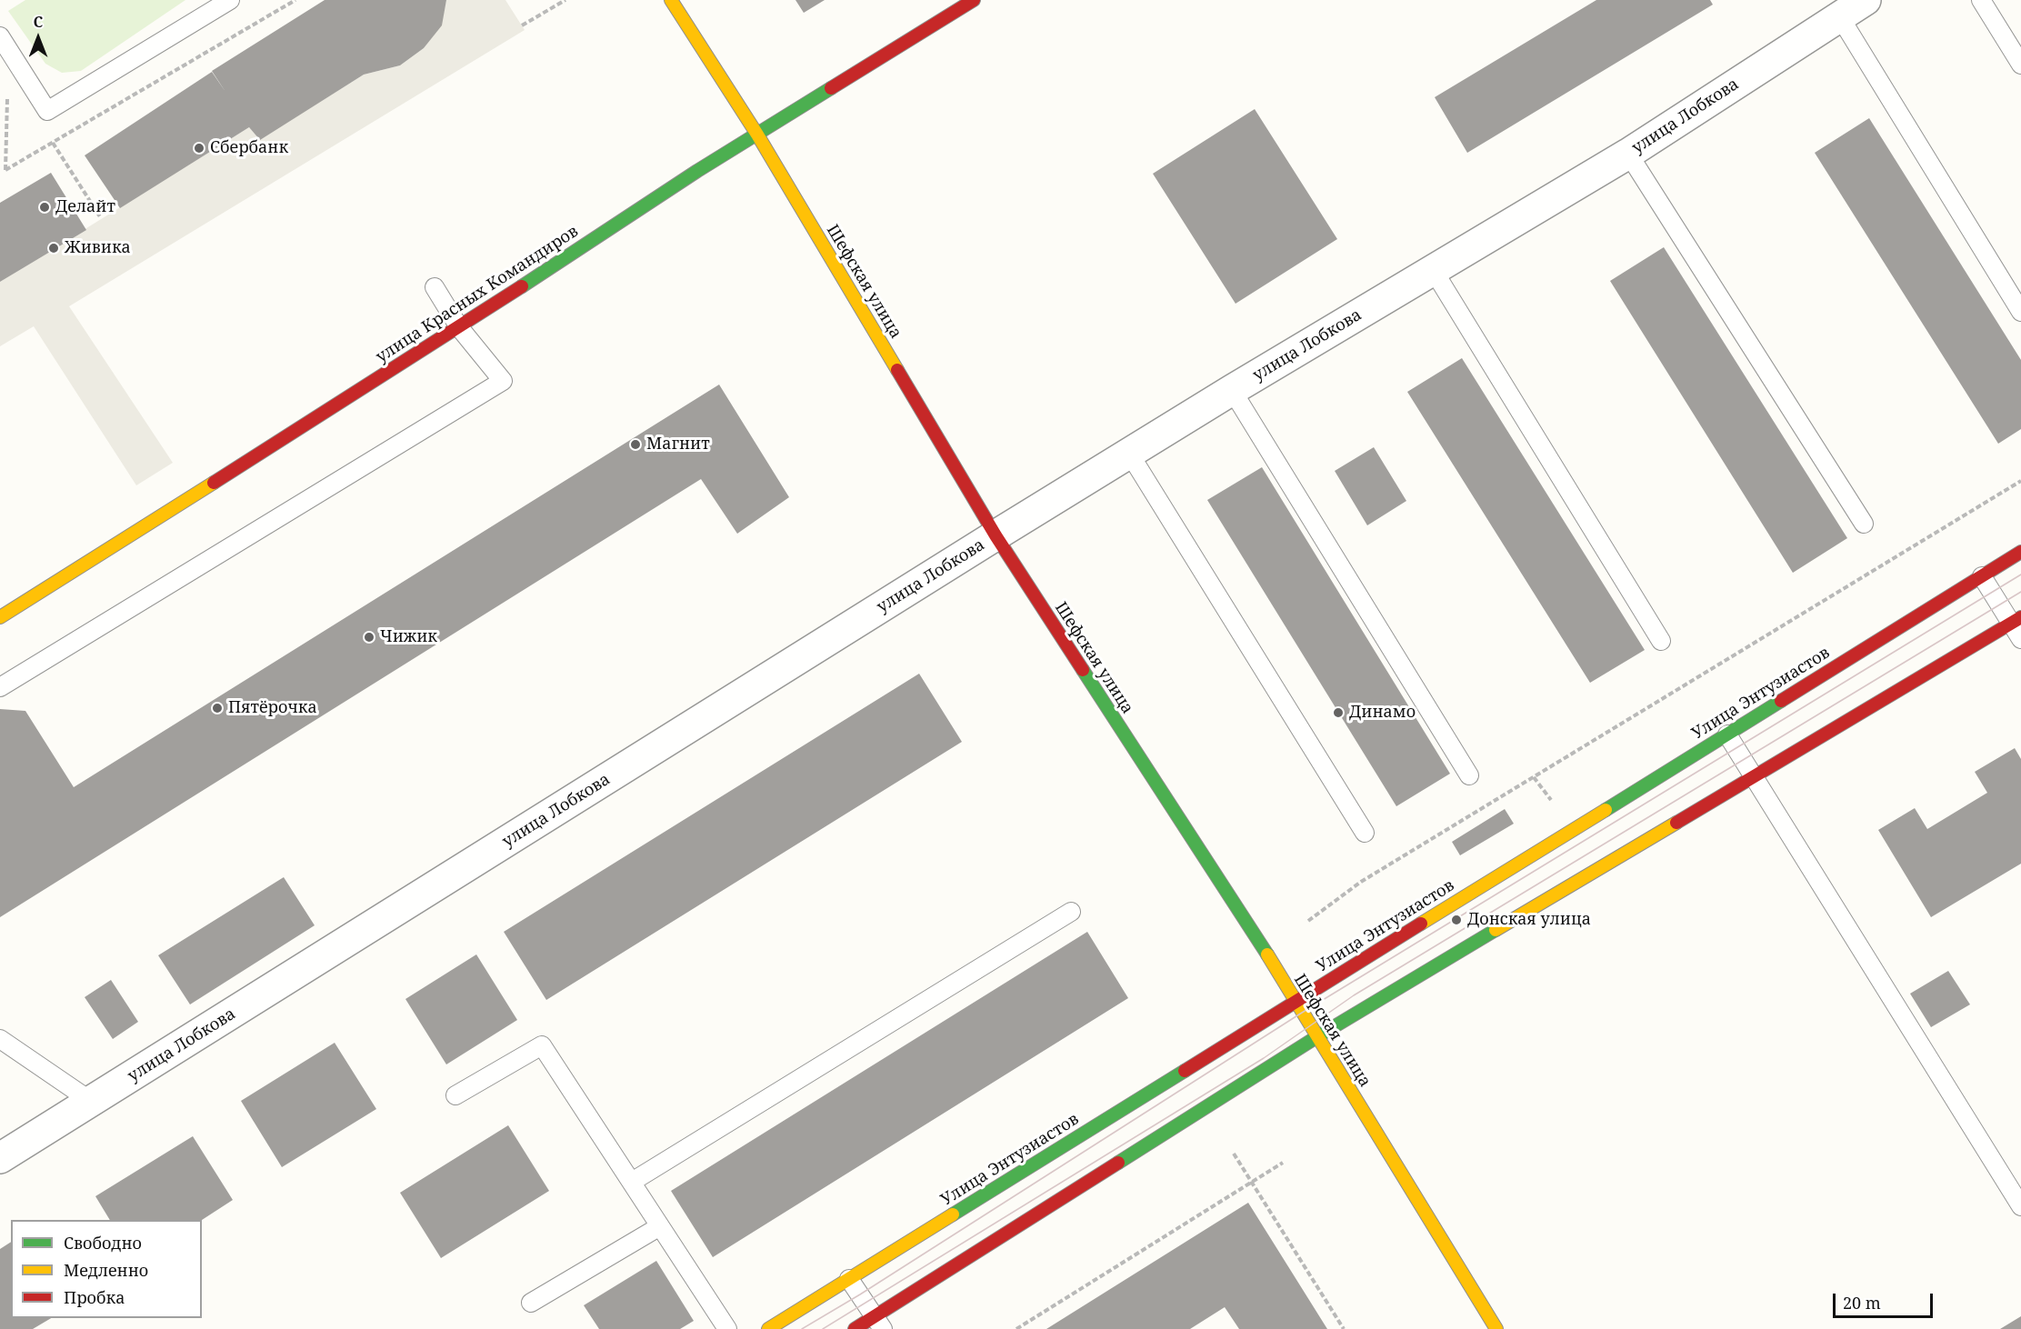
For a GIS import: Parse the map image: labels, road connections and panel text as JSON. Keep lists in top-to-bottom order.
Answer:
{
  "streets": {
    "street": [
      "улица Лобкова",
      "Шефская улица",
      "улица Красных Командиров",
      "Улица Энтузиастов"
    ]
  },
  "crossings": [
    ["улица Лобкова", "Шефская улица"],
    ["Шефская улица", "улица Красных Командиров"],
    ["Шефская улица", "Улица Энтузиастов"]
  ],
  "places": [
    "Сбербанк",
    "Делайт",
    "Живика",
    "Магнит",
    "Чижик",
    "Пятёрочка",
    "Динамо",
    "Донская улица"
  ],
  "legend": ["Свободно", "Медленно", "Пробка"],
  "scale_bar": "20 m",
  "north": "top"
}
